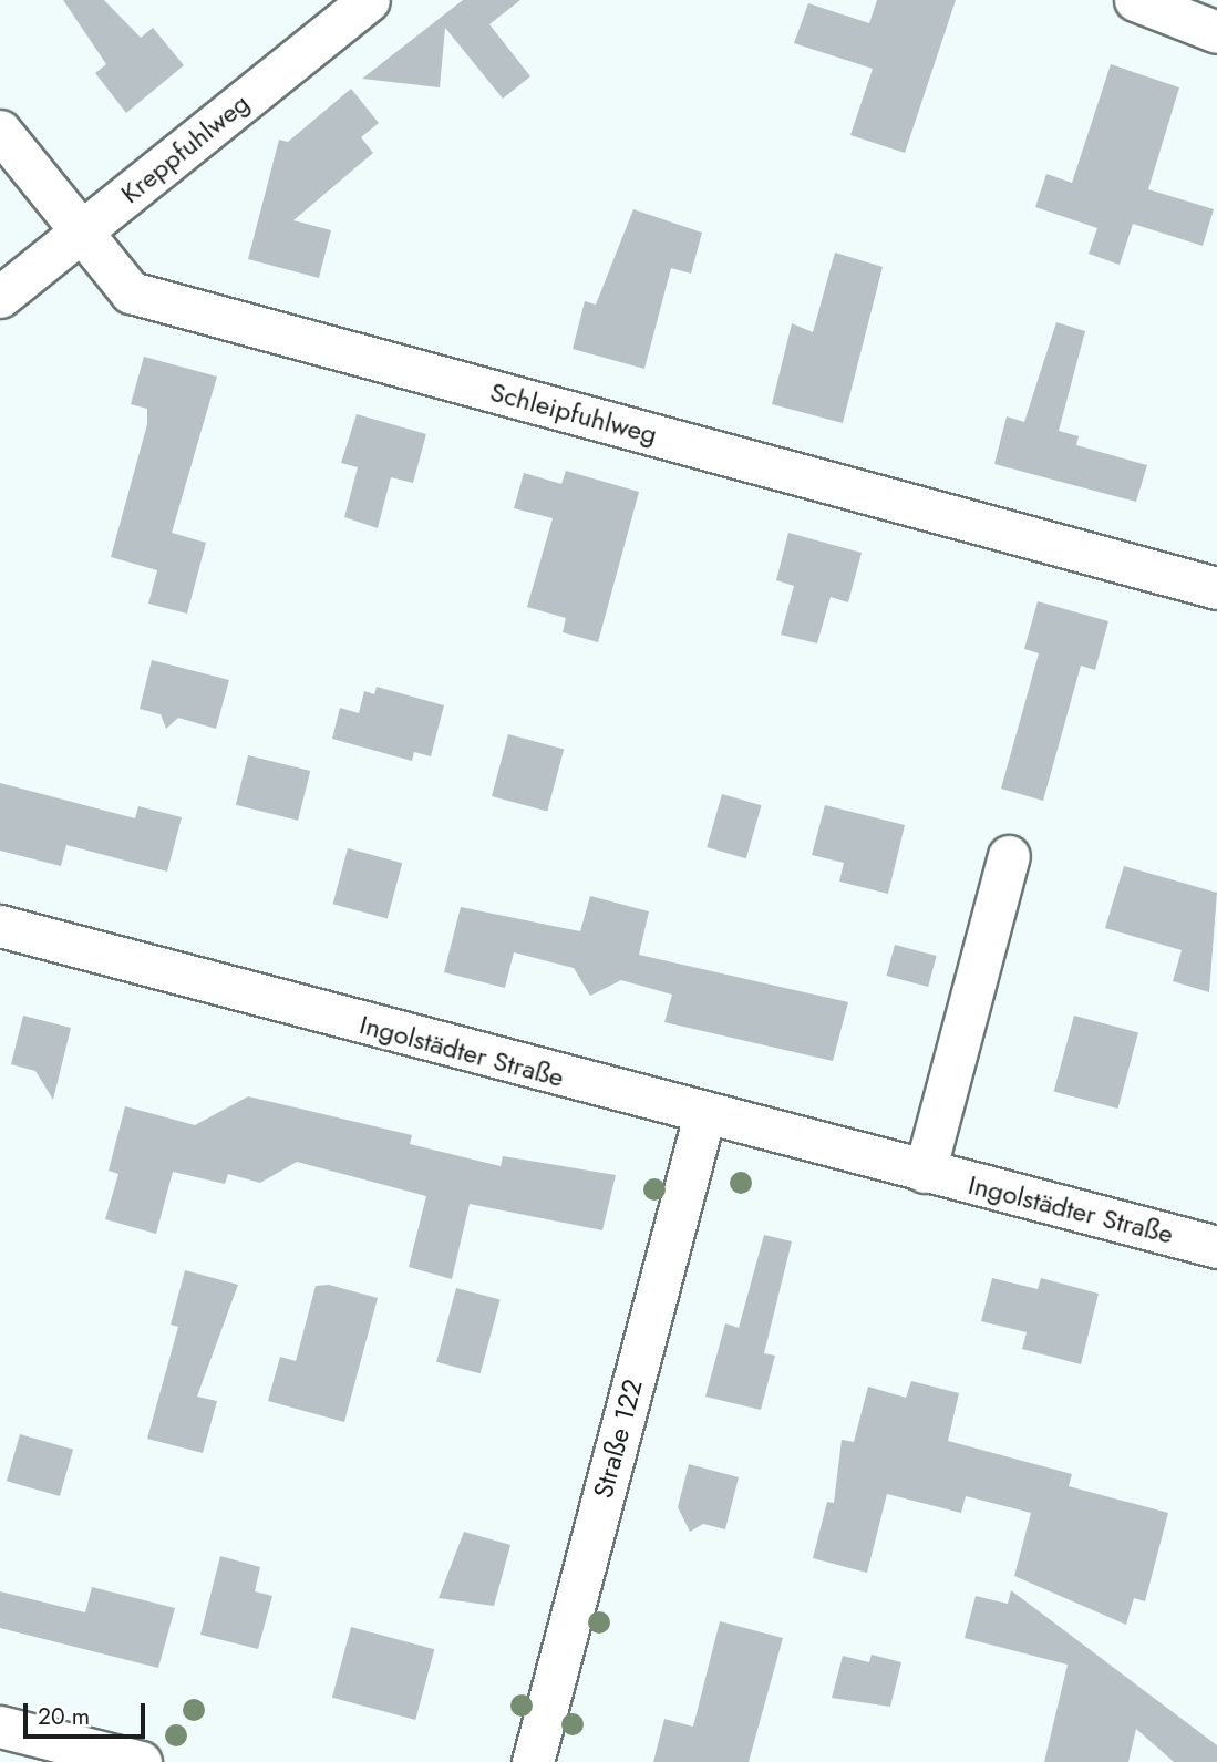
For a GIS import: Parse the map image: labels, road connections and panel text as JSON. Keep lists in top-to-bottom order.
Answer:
{
  "streets": {
    "street": [
      "Kreppfuhlweg",
      "Schleipfuhlweg",
      "Ingolstädter Straße",
      "Straße 122"
    ]
  },
  "crossings": [
    ["Kreppfuhlweg", "Schleipfuhlweg"],
    ["Ingolstädter Straße", "Straße 122"]
  ],
  "scale_bar": "20 m"
}
